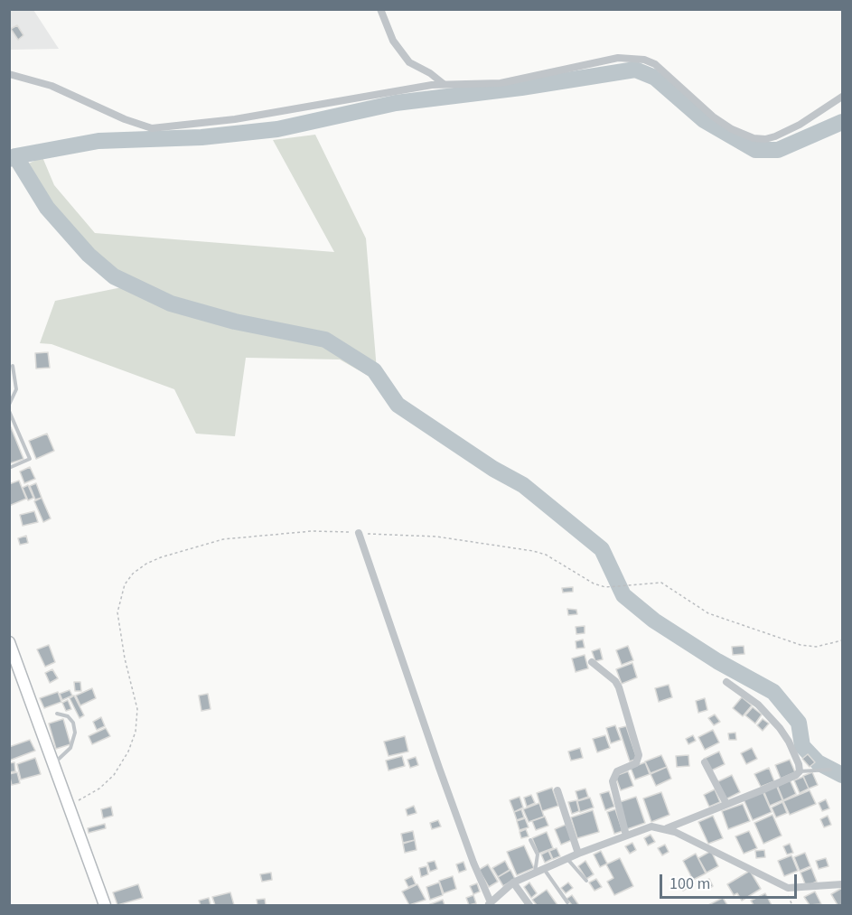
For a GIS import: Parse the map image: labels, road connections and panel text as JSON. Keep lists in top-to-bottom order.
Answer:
{
  "scale_bar": "100 m"
}
